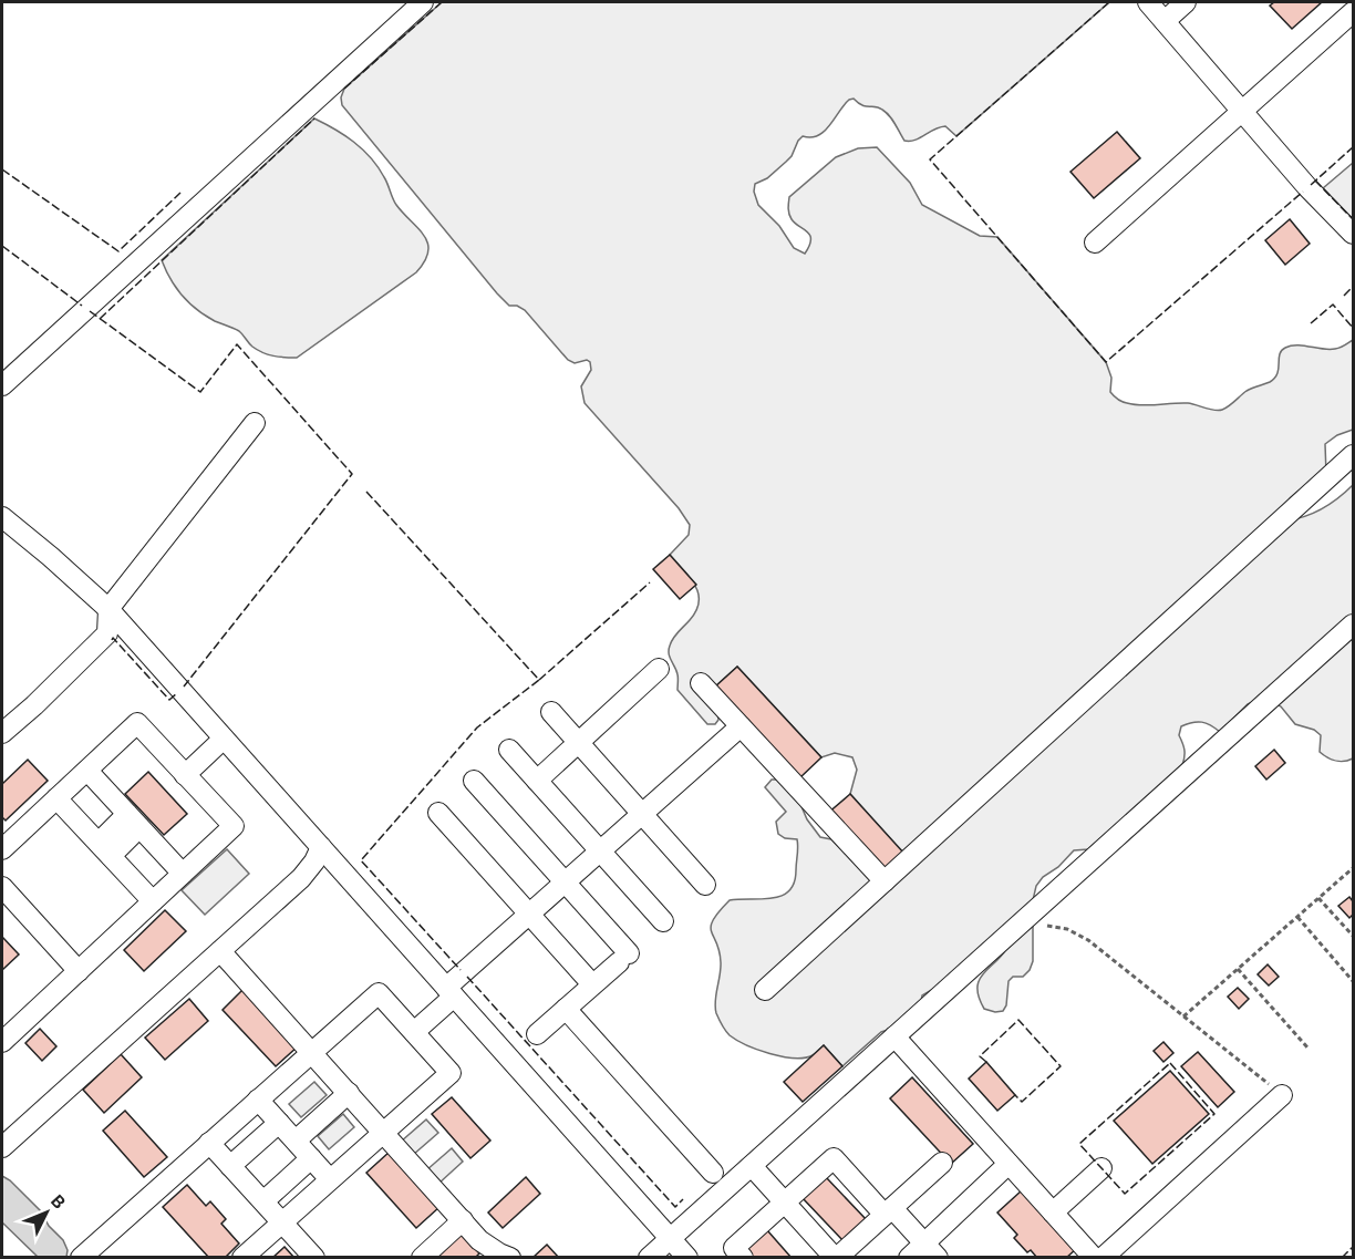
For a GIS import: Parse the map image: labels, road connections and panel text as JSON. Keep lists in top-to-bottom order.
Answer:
{
  "north": "top right"
}
